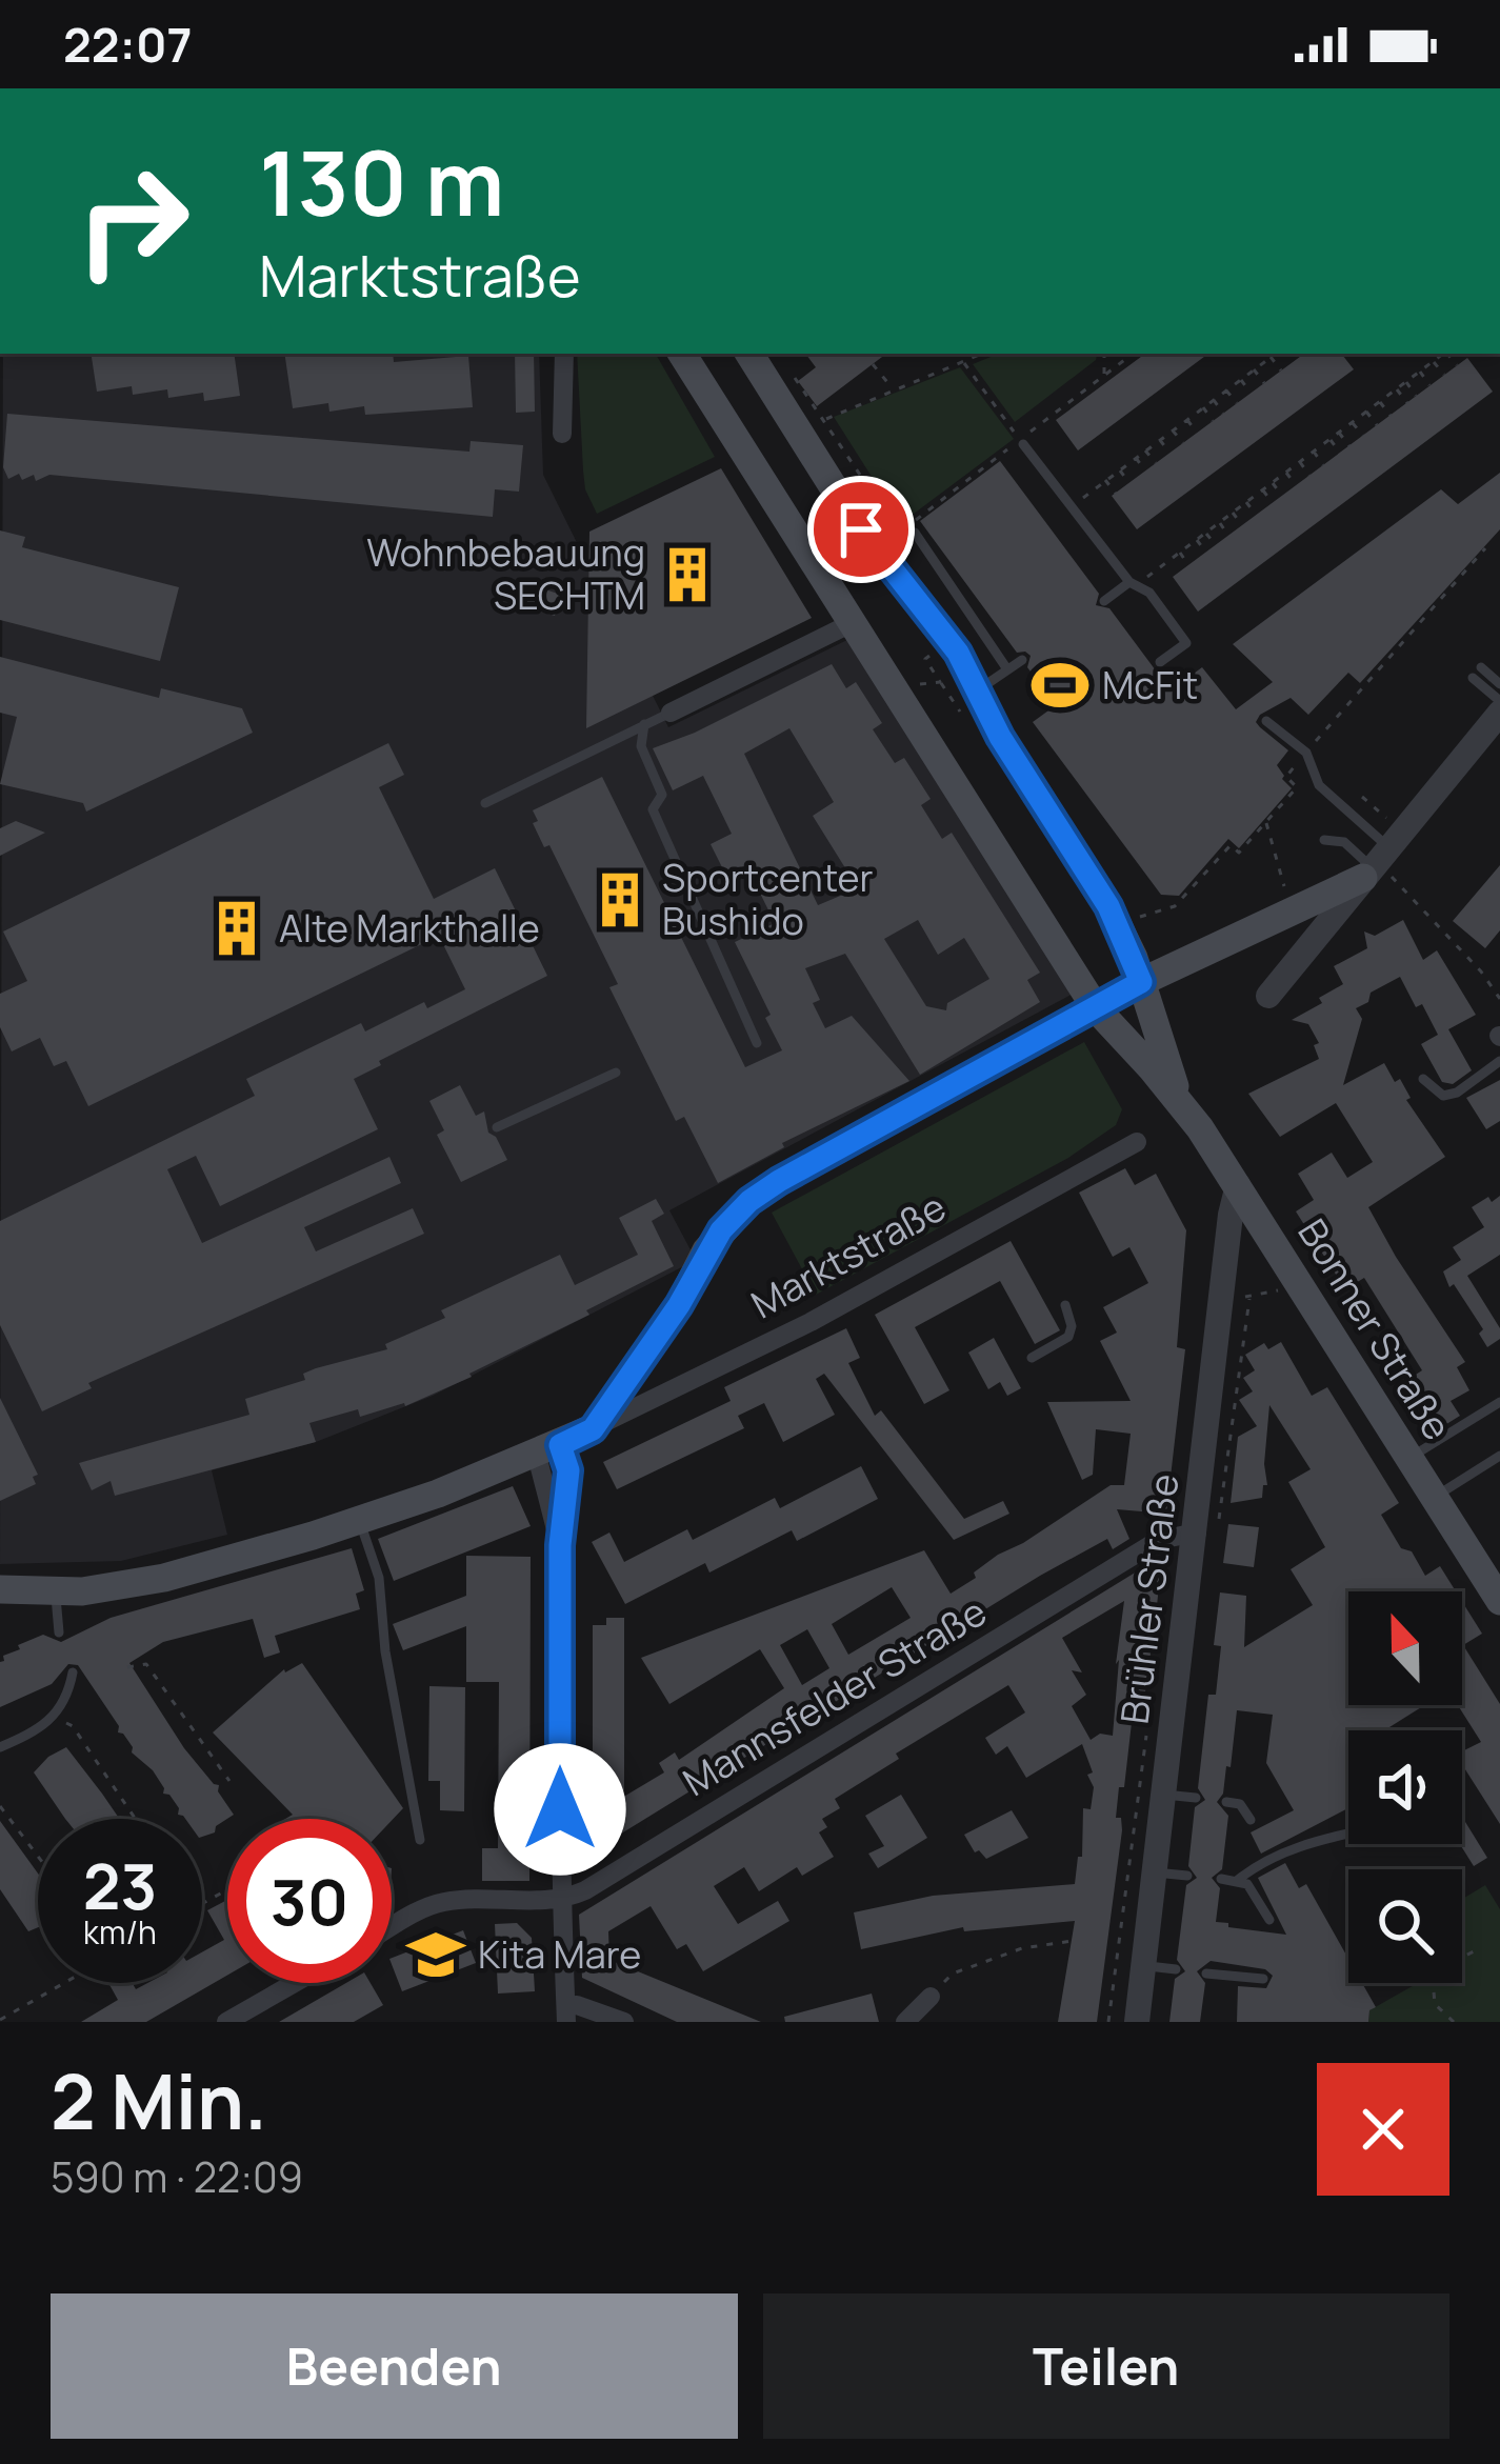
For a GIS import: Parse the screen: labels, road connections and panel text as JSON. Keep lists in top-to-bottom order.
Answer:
{
  "streets": {
    "main road": ["Marktstraße", "Bonner Straße"],
    "street": ["Brühler Straße", "Mannsfelder Straße"]
  },
  "crossings": [
    ["Marktstraße", "Bonner Straße"],
    ["Bonner Straße", "Brühler Straße"],
    ["Brühler Straße", "Mannsfelder Straße"]
  ],
  "places": {
    "building": ["Wohnbebauung SECHTM", "Sportcenter Bushido", "Alte Markthalle"],
    "sports": ["McFit"],
    "school or university": ["Kita Mare"]
  },
  "north": "top",
  "page": {
    "status": "22:07",
    "turn": ["130 m", "Marktstraße"],
    "speed": "23 km/h",
    "limit": "30",
    "heading": ["2 Min.", "590 m · 22:09"],
    "buttons": ["Beenden", "Teilen"]
  }
}
